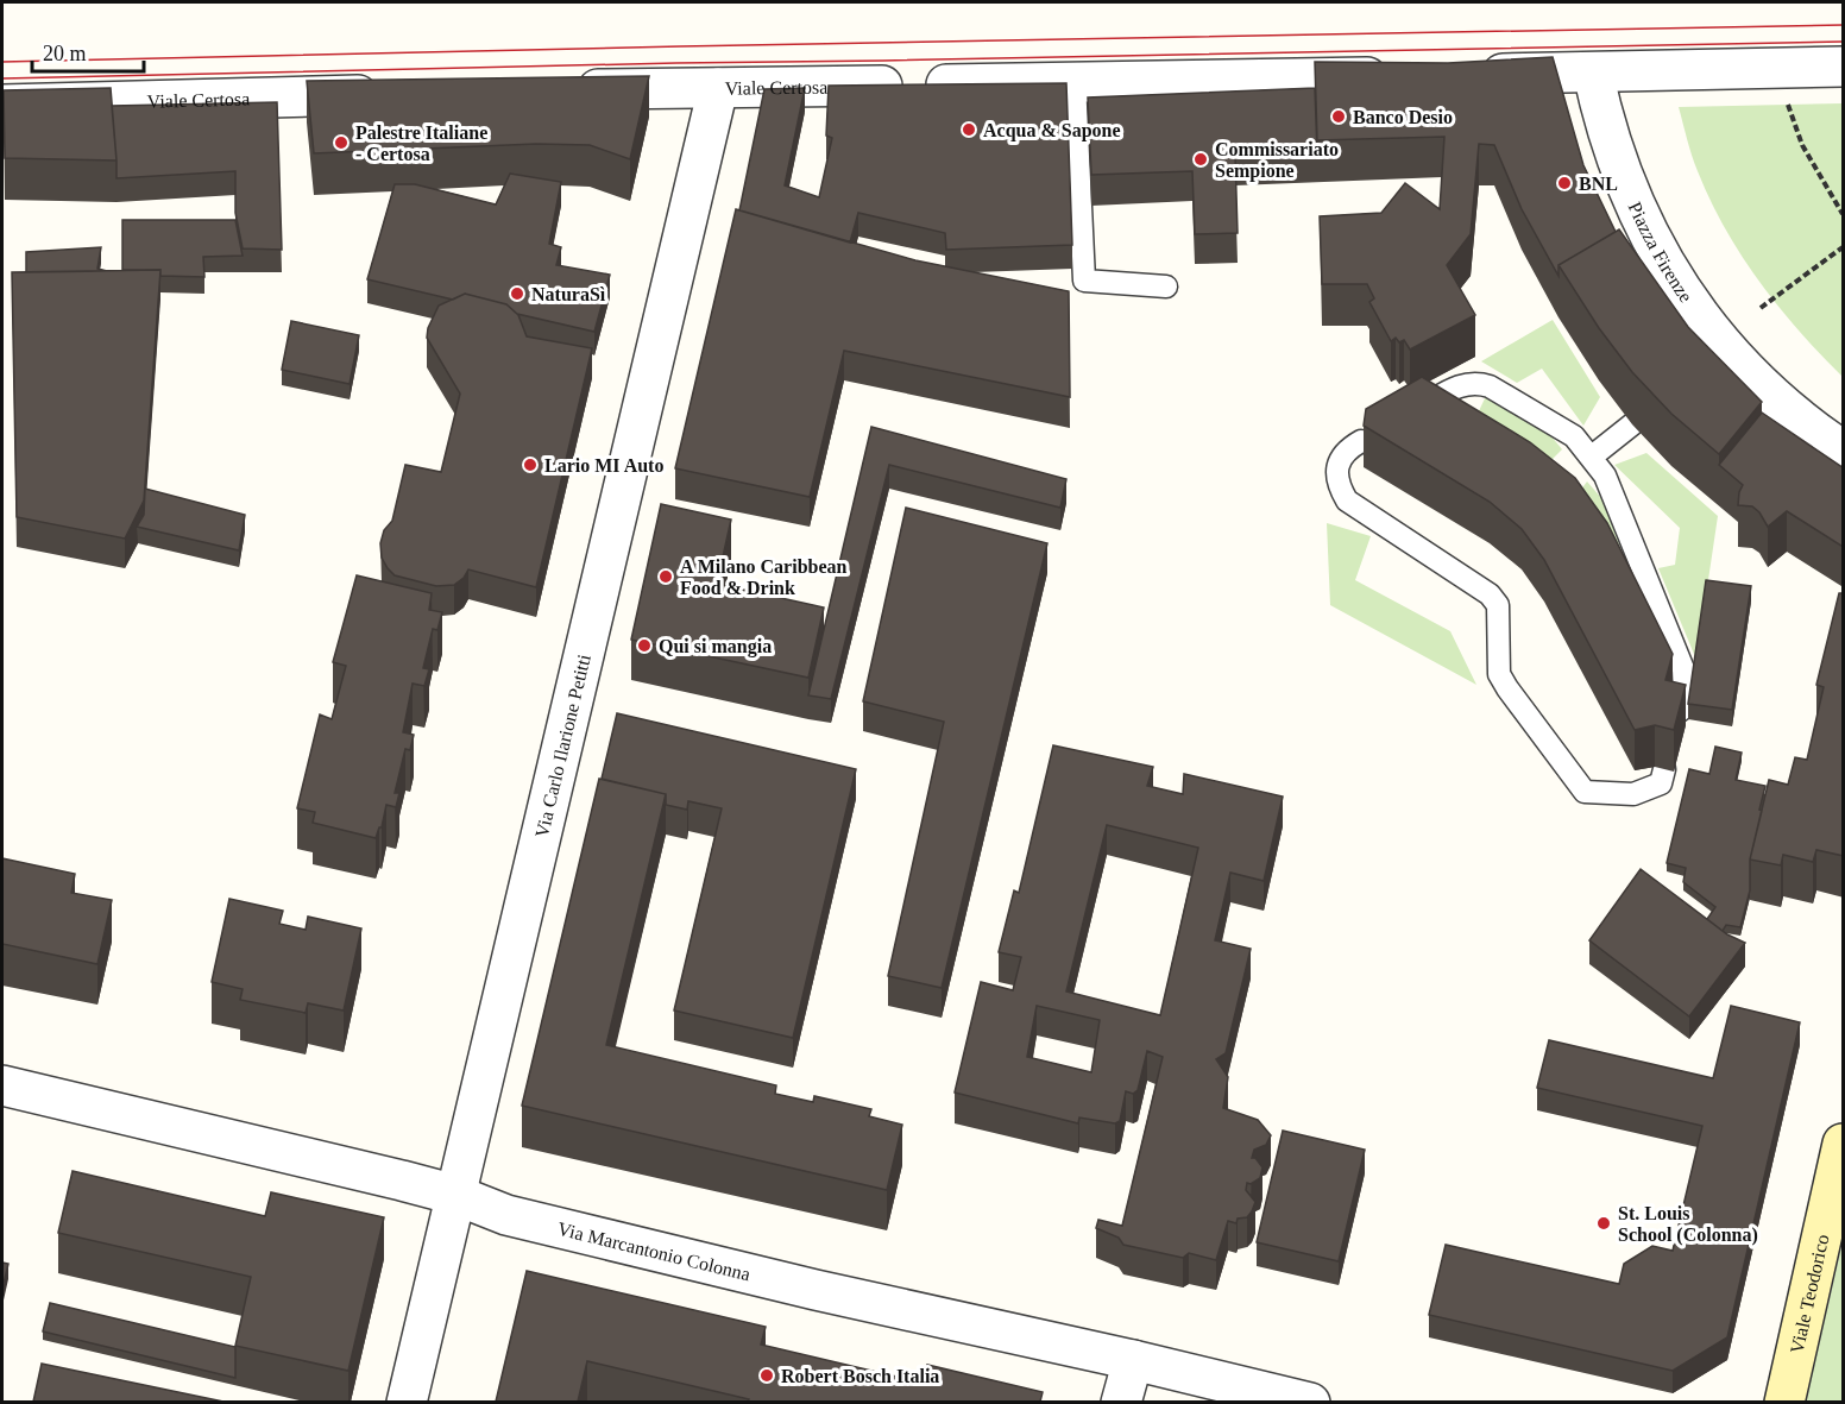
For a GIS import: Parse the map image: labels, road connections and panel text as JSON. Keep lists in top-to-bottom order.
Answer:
{
  "streets": {
    "street": [
      "Viale Certosa",
      "Piazza Firenze",
      "Via Carlo Ilarione Petitti",
      "Via Marcantonio Colonna",
      "Viale Teodorico"
    ]
  },
  "crossings": [
    ["Viale Certosa", "Via Carlo Ilarione Petitti"],
    ["Via Carlo Ilarione Petitti", "Via Marcantonio Colonna"]
  ],
  "places": [
    "Banco Desio",
    "Acqua & Sapone",
    "Palestre Italiane - Certosa",
    "Commissariato Sempione",
    "BNL",
    "NaturaSì",
    "Lario MI Auto",
    "A Milano Caribbean Food & Drink",
    "Qui si mangia",
    "St. Louis School (Colonna)",
    "Robert Bosch Italia"
  ],
  "scale_bar": "20 m"
}
